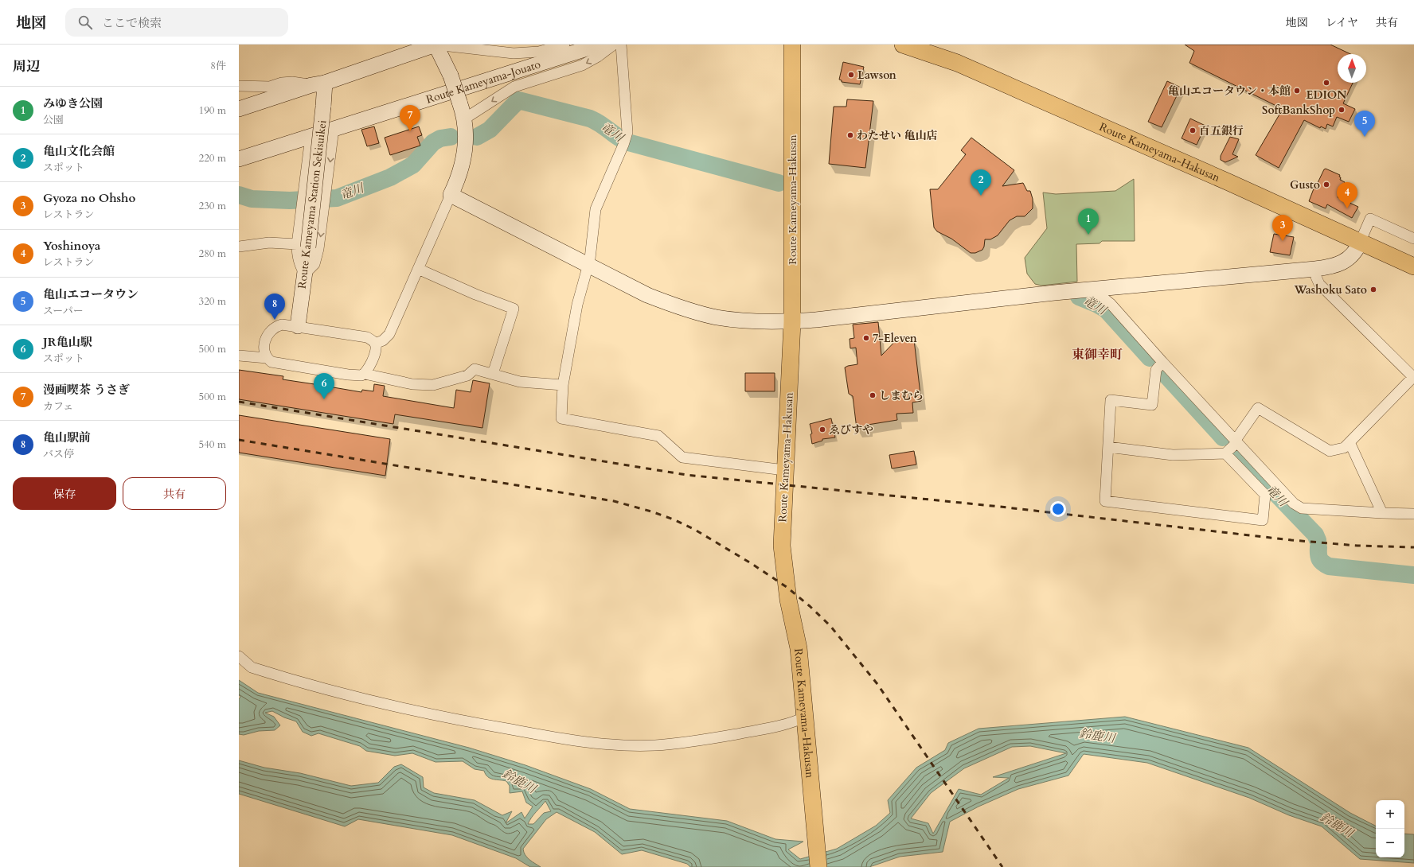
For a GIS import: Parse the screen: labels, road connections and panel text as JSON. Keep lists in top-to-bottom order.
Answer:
{
  "streets": {
    "main road": ["Route Kameyama-Hakusan"],
    "street": ["Route Kameyama-Jouato", "Route Kameyama Station Sekisuikei"]
  },
  "districts": ["東御幸町"],
  "water": ["竜川", "鈴鹿川"],
  "places": [
    "Lawson",
    "EDION",
    "亀山エコータウン・本館",
    "SoftBankShop",
    "百五銀行",
    "わたせい 亀山店",
    "Gusto",
    "Washoku Sato",
    "7-Eleven",
    "しまむら",
    "ゑびすや"
  ],
  "north": "top",
  "page": {
    "header": "地図",
    "search": "ここで検索",
    "nav": ["地図", "レイヤ", "共有"],
    "heading": ["周辺", "8件"],
    "list": [
      {
        "mark": "1",
        "name": "みゆき公園",
        "note": "公園",
        "value": "190 m"
      },
      {
        "mark": "2",
        "name": "亀山文化会館",
        "note": "スポット",
        "value": "220 m"
      },
      {
        "mark": "3",
        "name": "Gyoza no Ohsho",
        "note": "レストラン",
        "value": "230 m"
      },
      {
        "mark": "4",
        "name": "Yoshinoya",
        "note": "レストラン",
        "value": "280 m"
      },
      {
        "mark": "5",
        "name": "亀山エコータウン",
        "note": "スーパー",
        "value": "320 m"
      },
      {
        "mark": "6",
        "name": "JR亀山駅",
        "note": "スポット",
        "value": "500 m"
      },
      {
        "mark": "7",
        "name": "漫画喫茶 うさぎ",
        "note": "カフェ",
        "value": "500 m"
      },
      {
        "mark": "8",
        "name": "亀山駅前",
        "note": "バス停",
        "value": "540 m"
      }
    ],
    "pins": [
      "7",
      "5",
      "2",
      "4",
      "1",
      "3",
      "8",
      "6"
    ],
    "buttons": ["保存", "共有"],
    "map_buttons": ["+", "−"]
  }
}
